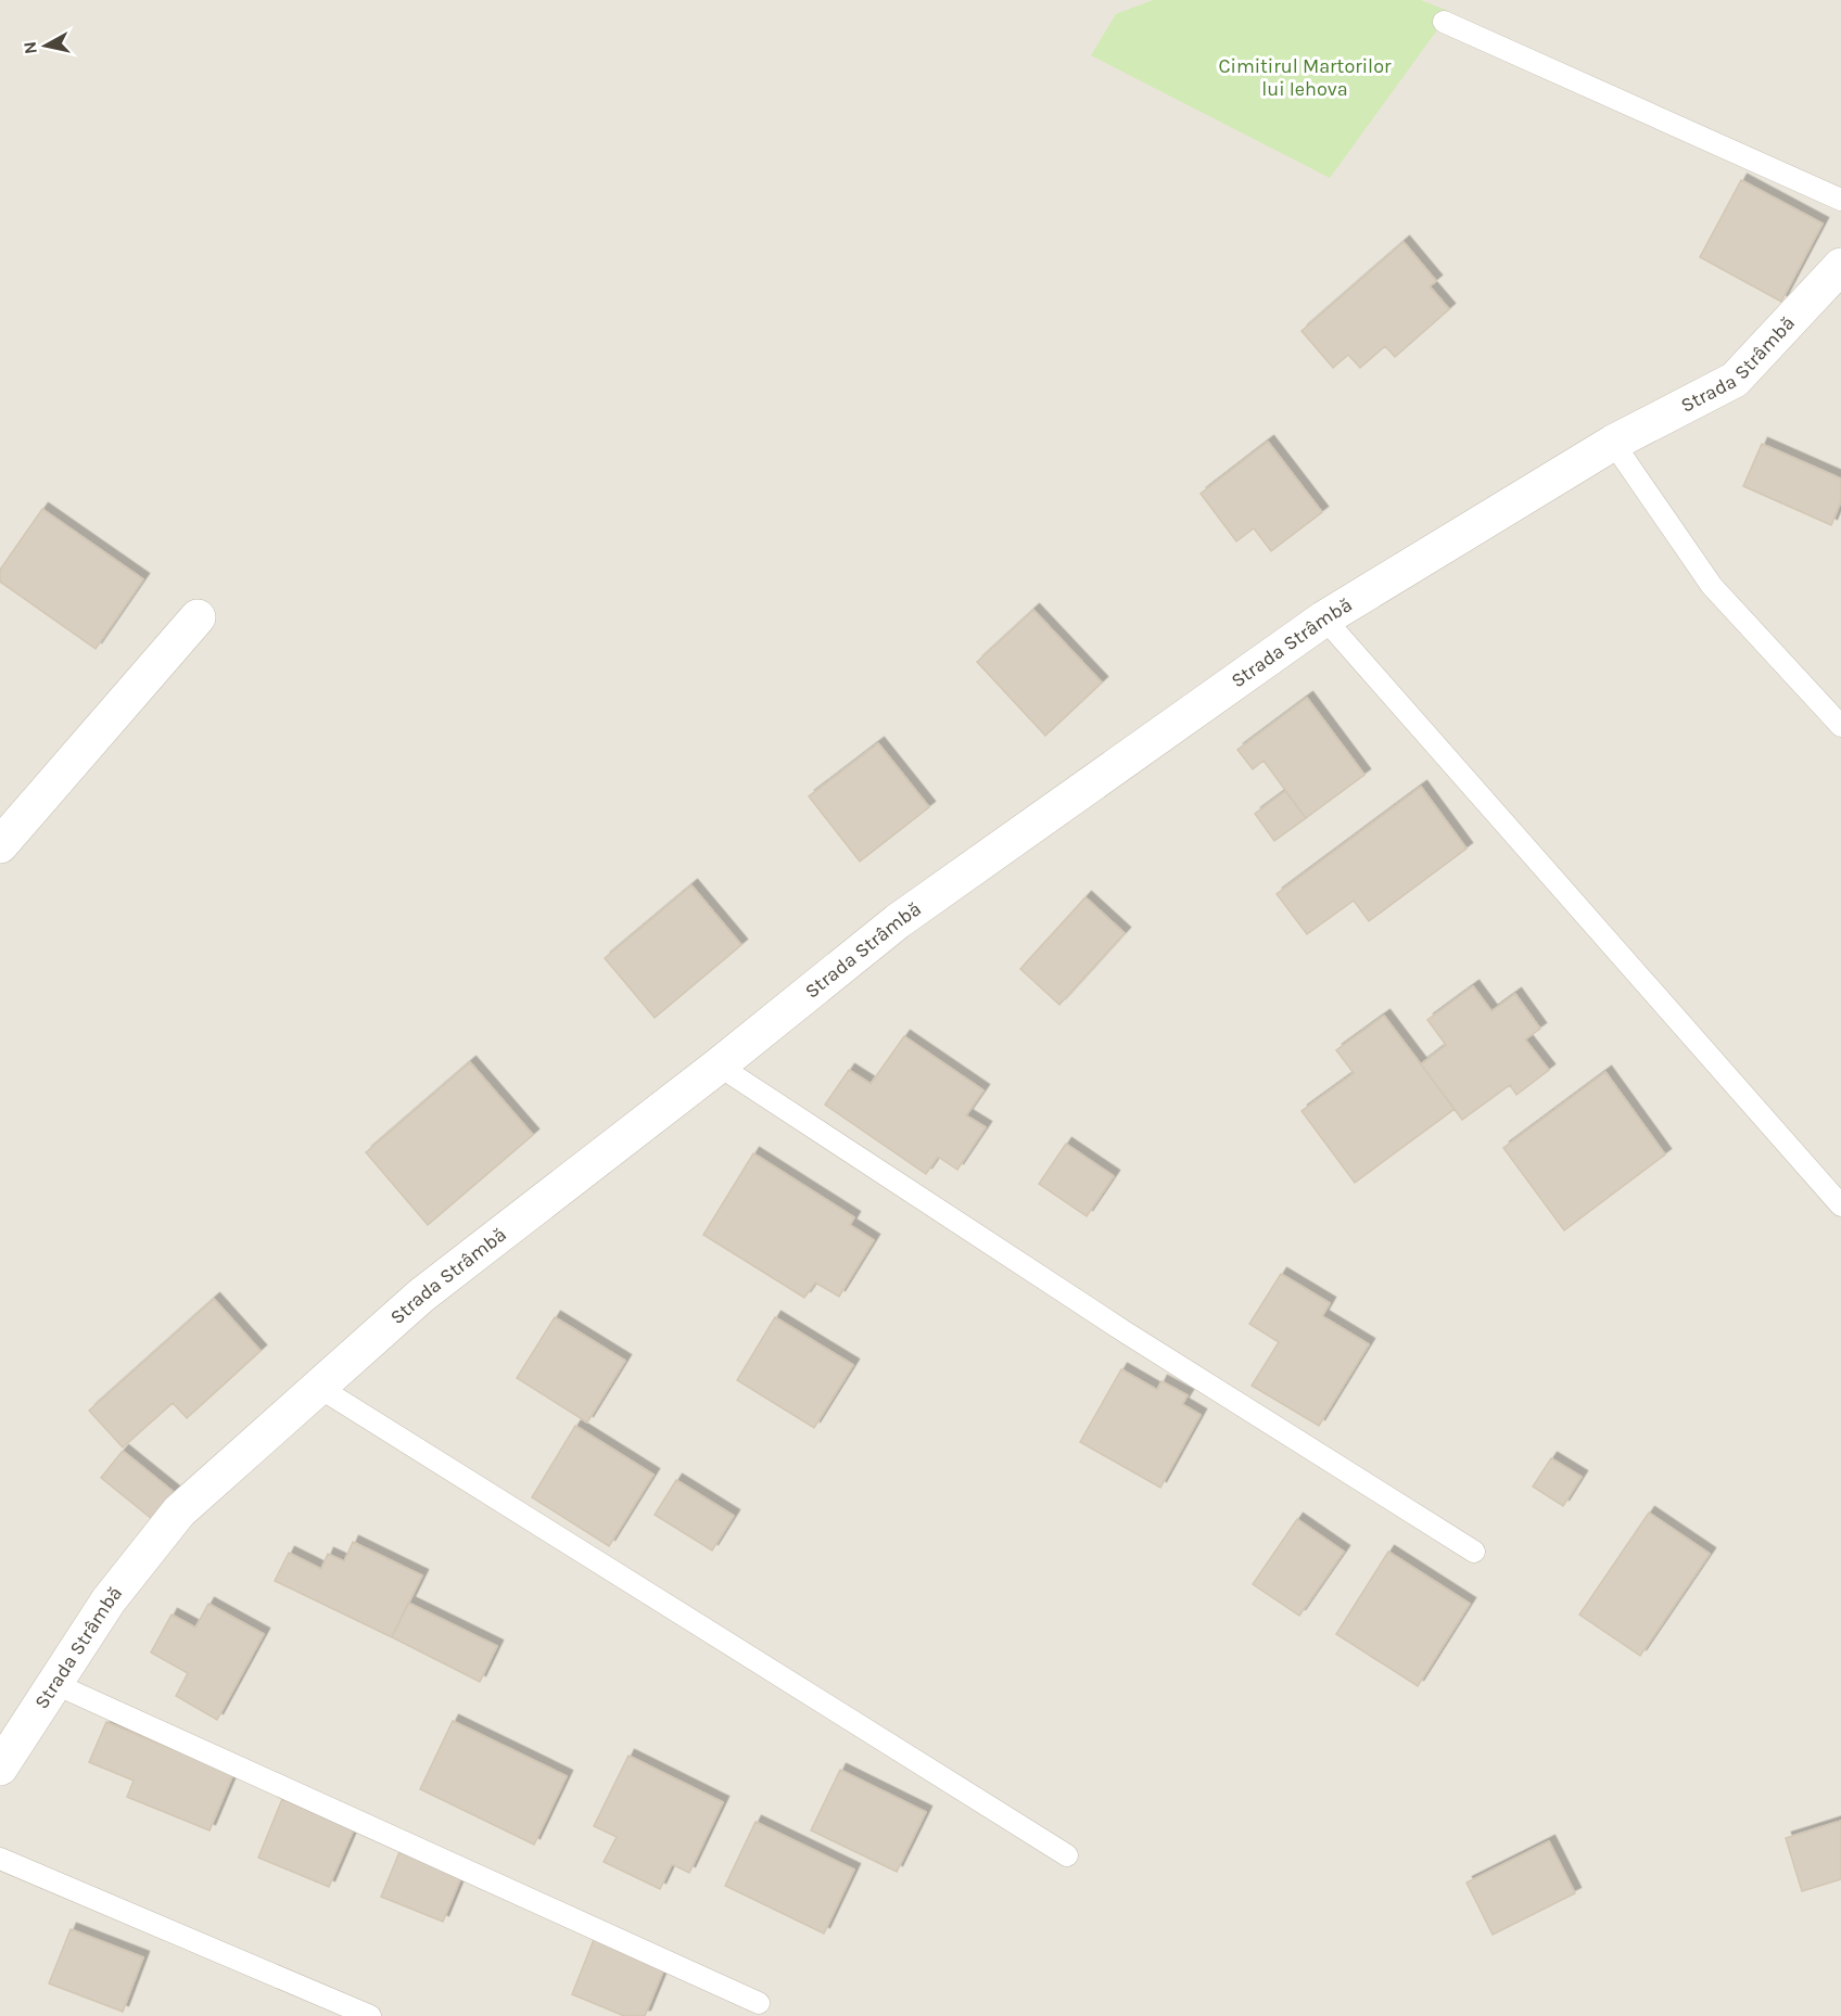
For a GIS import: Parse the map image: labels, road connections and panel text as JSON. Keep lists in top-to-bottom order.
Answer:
{
  "streets": {
    "street": ["Strada Strâmbă"]
  },
  "parks": ["Cimitirul Martorilor lui Iehova"],
  "north": "left"
}
